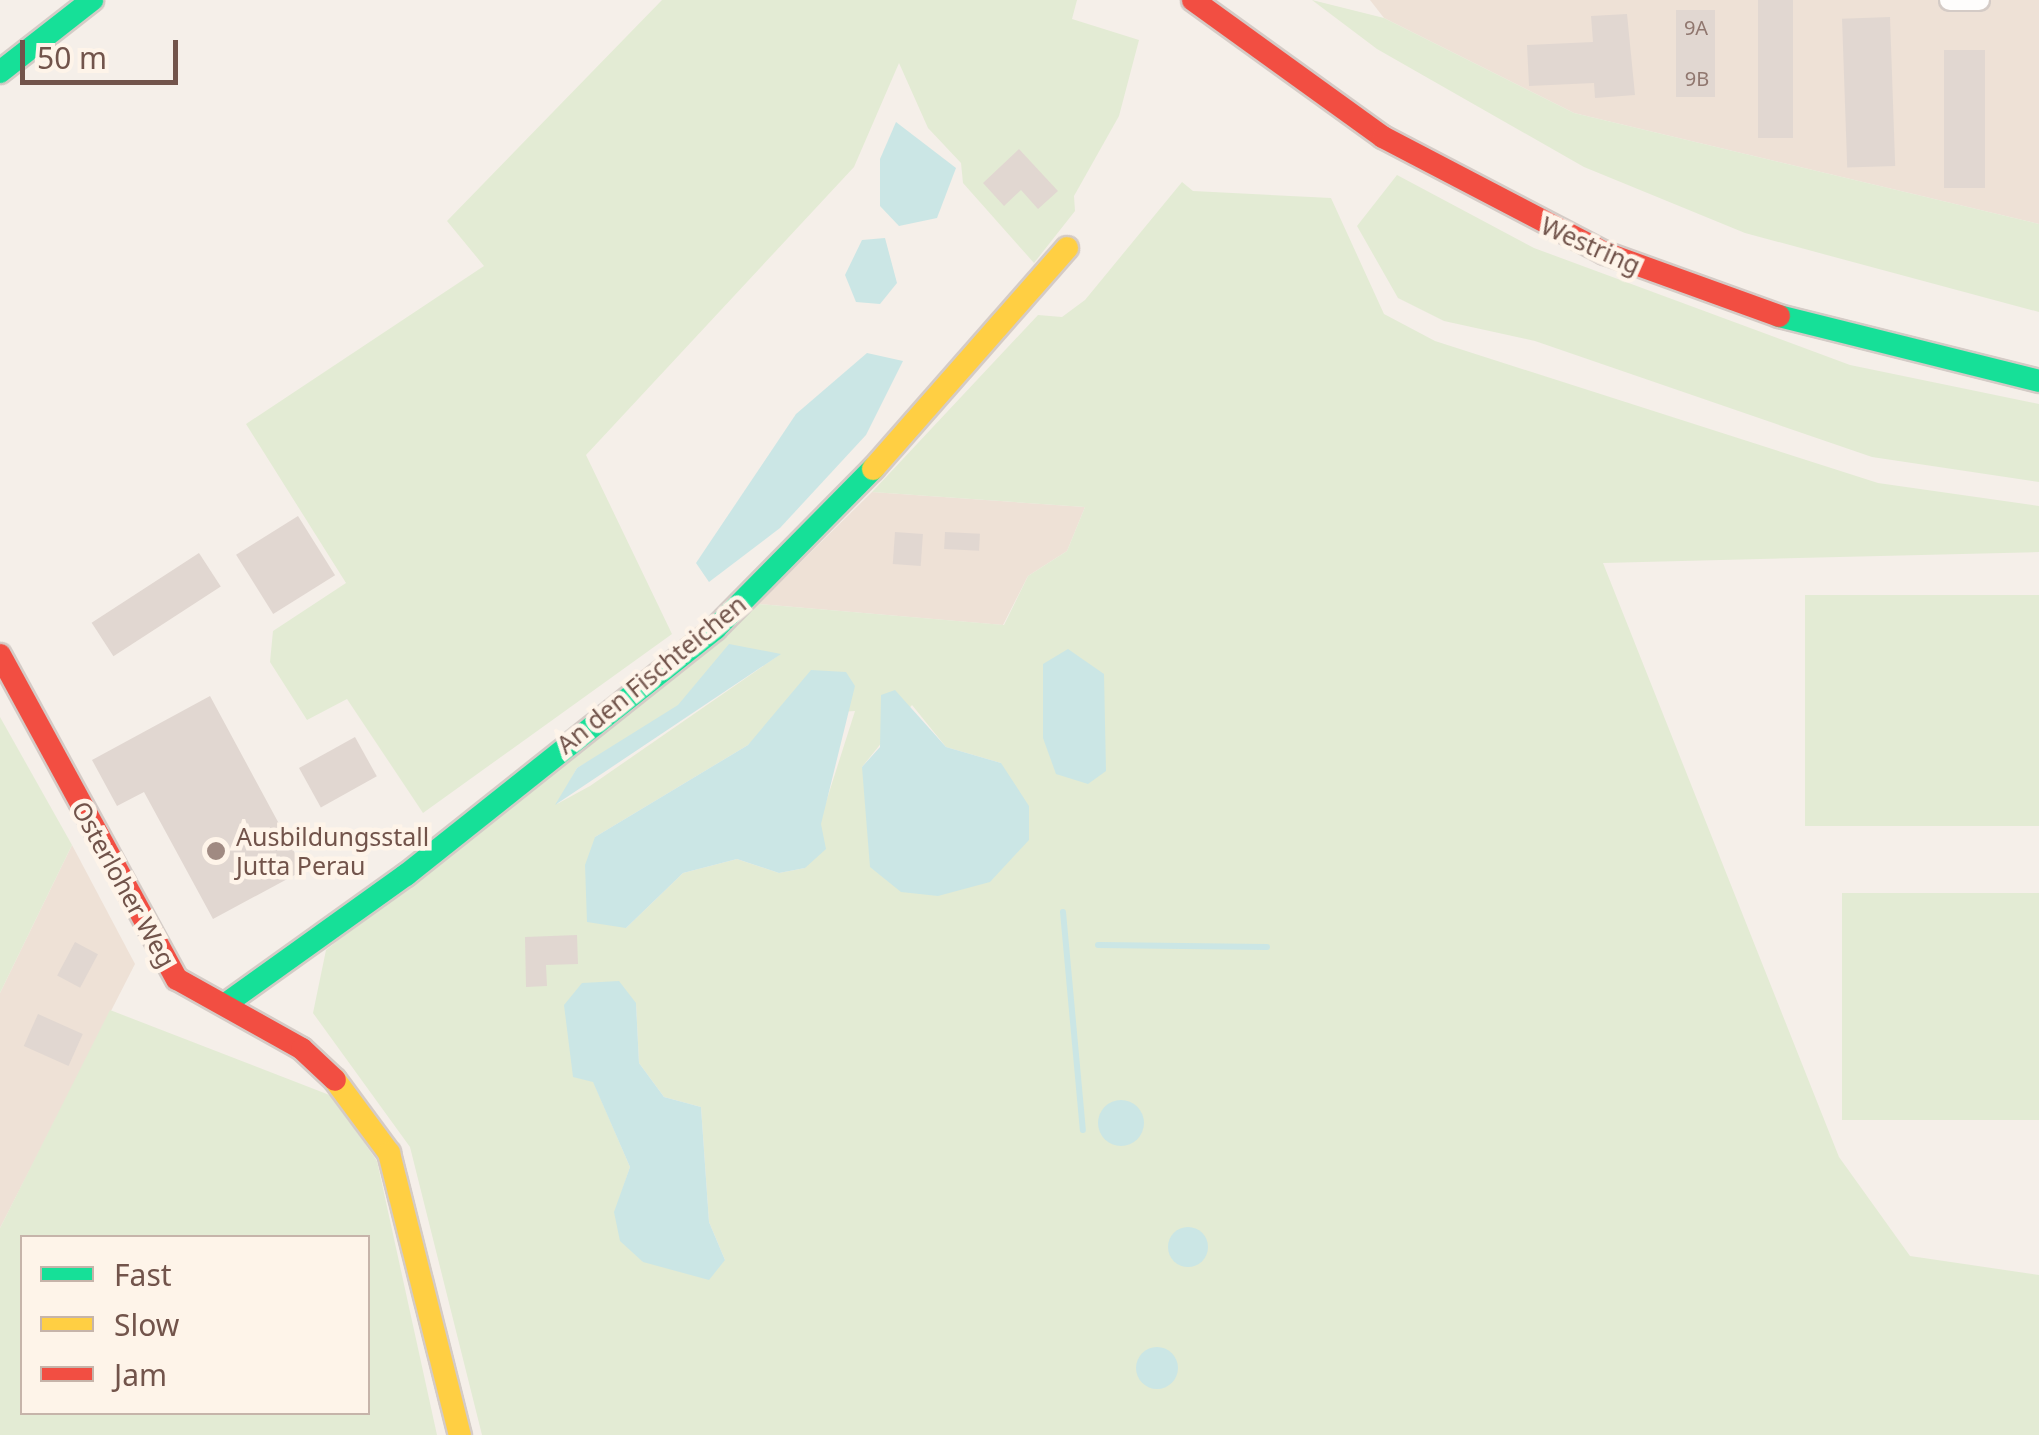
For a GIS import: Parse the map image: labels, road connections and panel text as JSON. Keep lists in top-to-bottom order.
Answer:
{
  "streets": {
    "street": ["Westring", "An den Fischteichen", "Osterloher Weg"]
  },
  "crossings": [
    ["An den Fischteichen", "Osterloher Weg"]
  ],
  "places": ["Ausbildungsstall Jutta Perau"],
  "house_numbers": ["9A", "9B"],
  "legend": ["Fast", "Slow", "Jam"],
  "scale_bar": "50 m"
}
